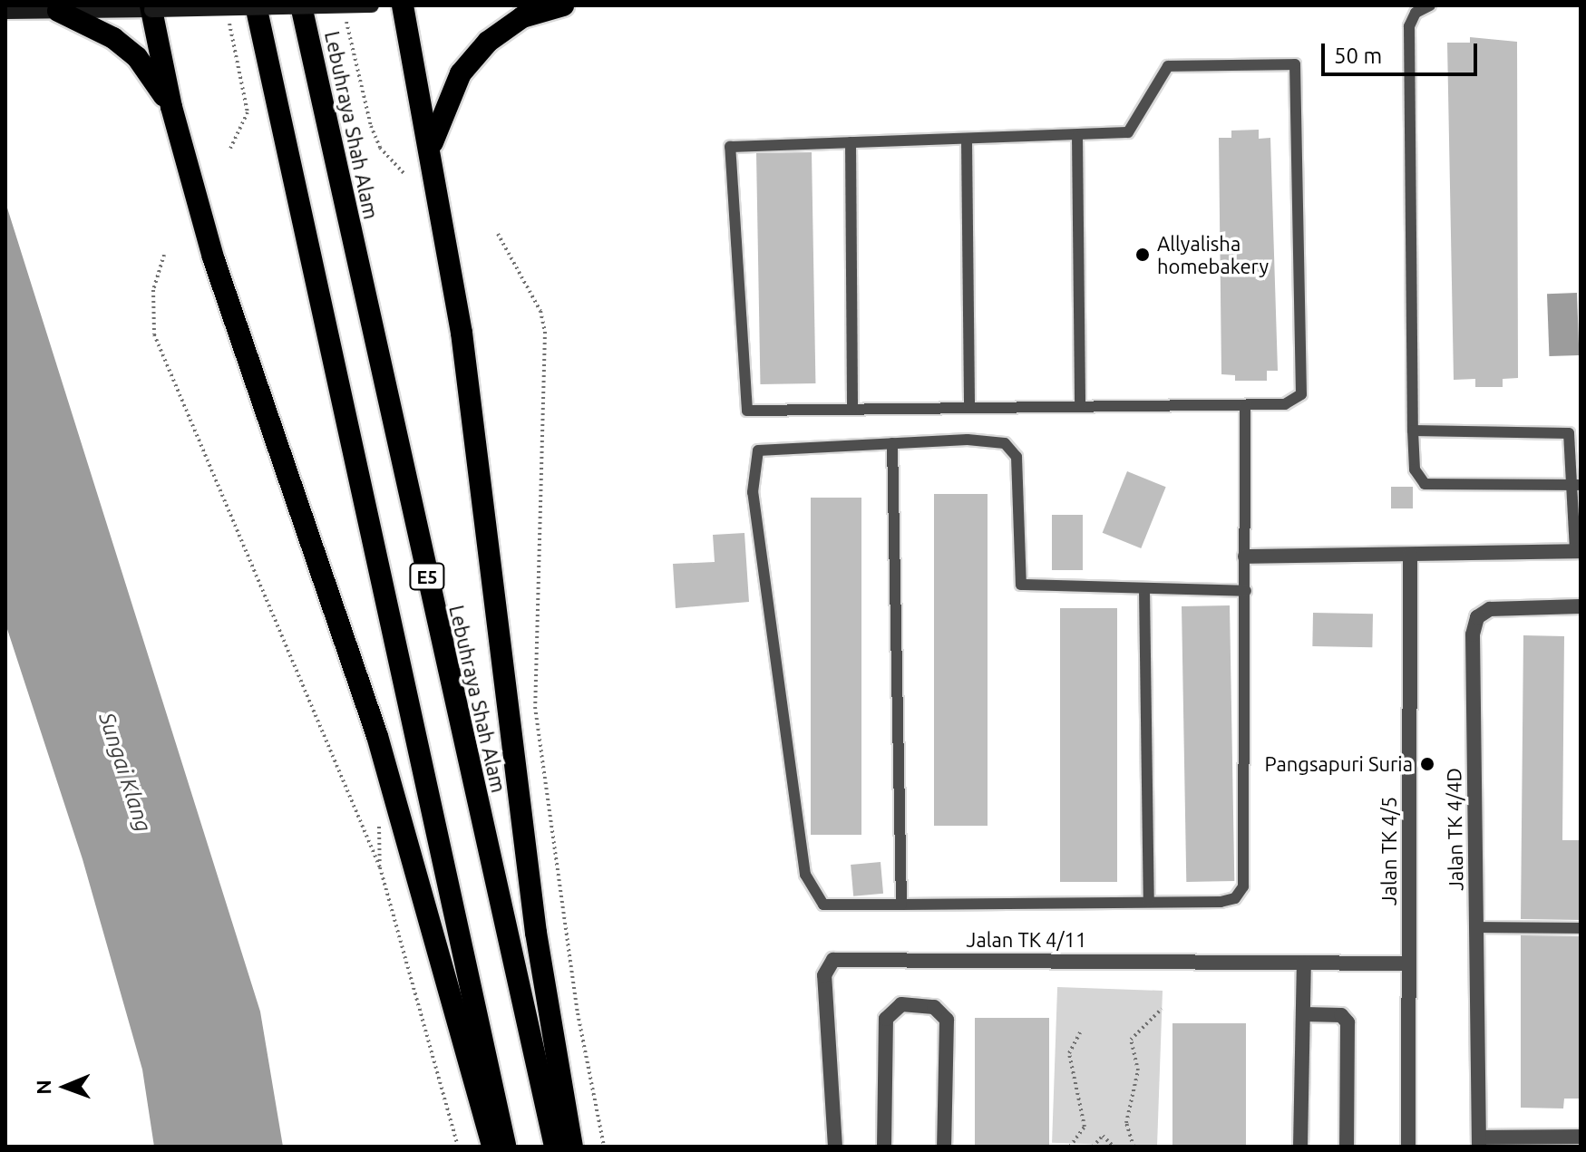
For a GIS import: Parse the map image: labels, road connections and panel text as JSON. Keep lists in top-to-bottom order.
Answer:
{
  "streets": {
    "highway": ["Lebuhraya Shah Alam", "E5"],
    "street": ["Jalan TK 4/4D", "Jalan TK 4/5", "Jalan TK 4/11"]
  },
  "crossings": [
    ["Jalan TK 4/5", "Jalan TK 4/11"]
  ],
  "water": ["Sungai Klang"],
  "places": ["Allyalisha homebakery", "Pangsapuri Suria"],
  "scale_bar": "50 m",
  "north": "left"
}
